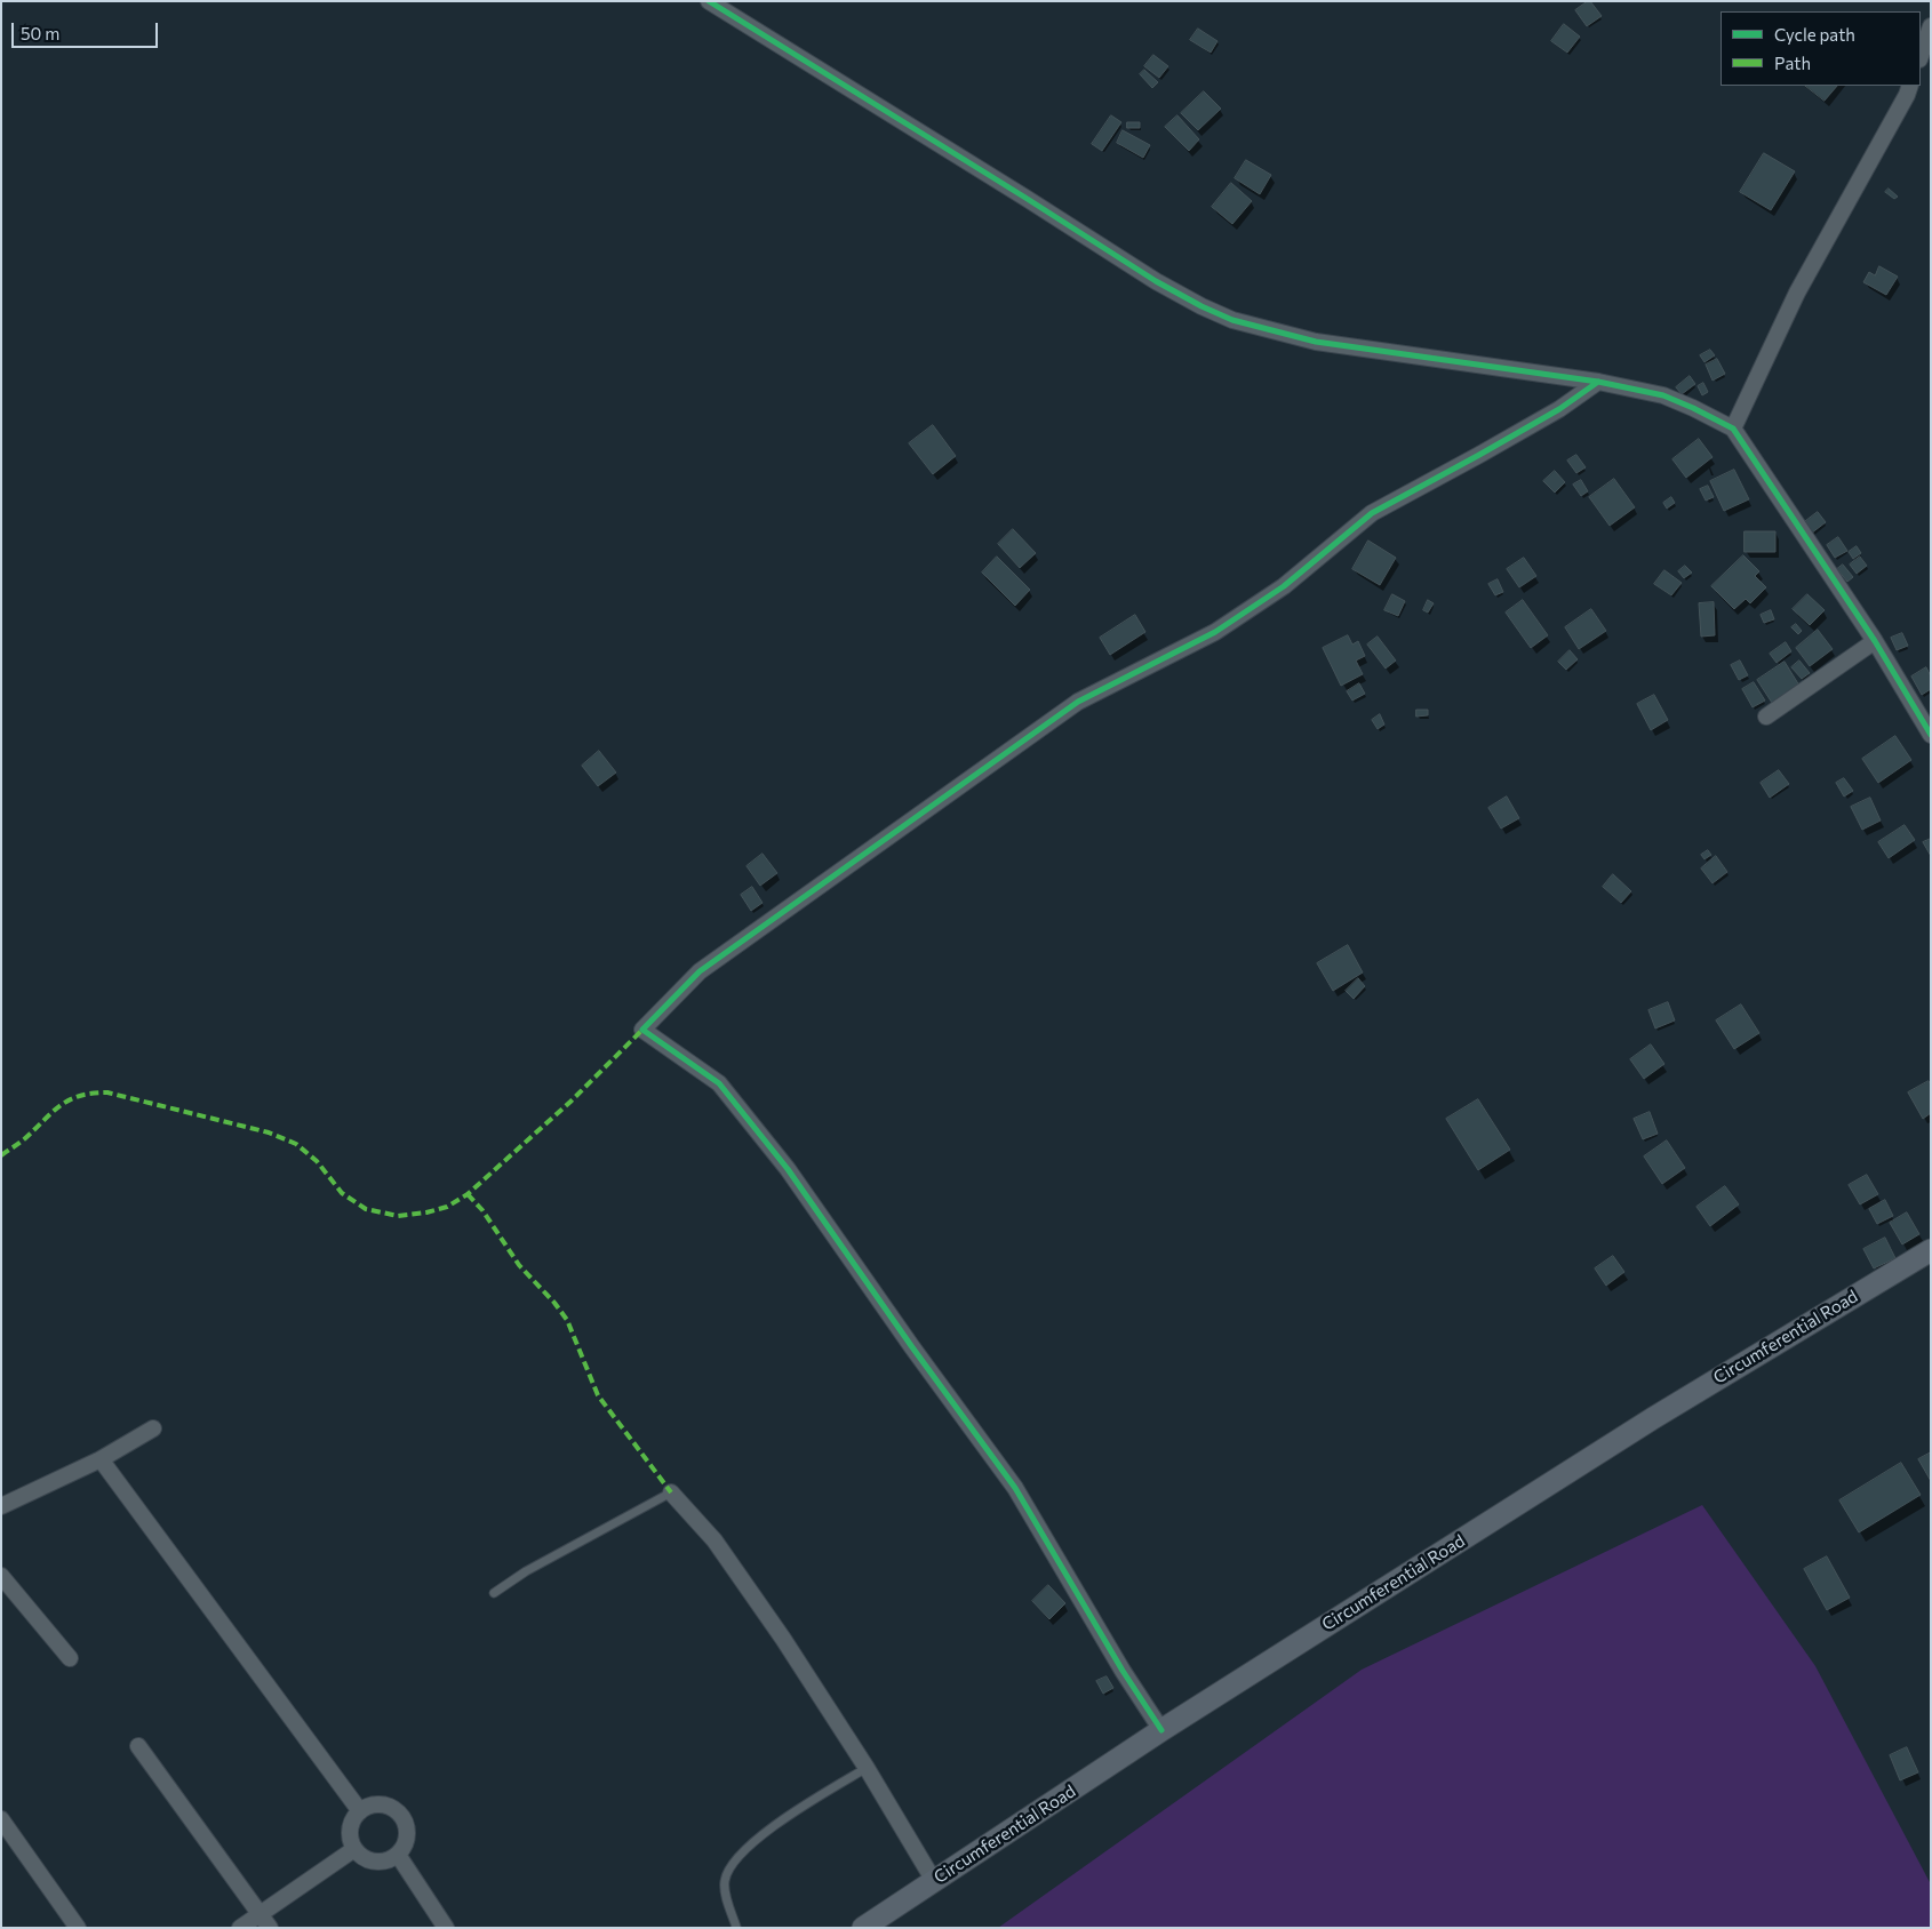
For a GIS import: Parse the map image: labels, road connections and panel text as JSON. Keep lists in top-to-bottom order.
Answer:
{
  "streets": {
    "main road": ["Circumferential Road"]
  },
  "legend": ["Cycle path", "Path"],
  "scale_bar": "50 m"
}
